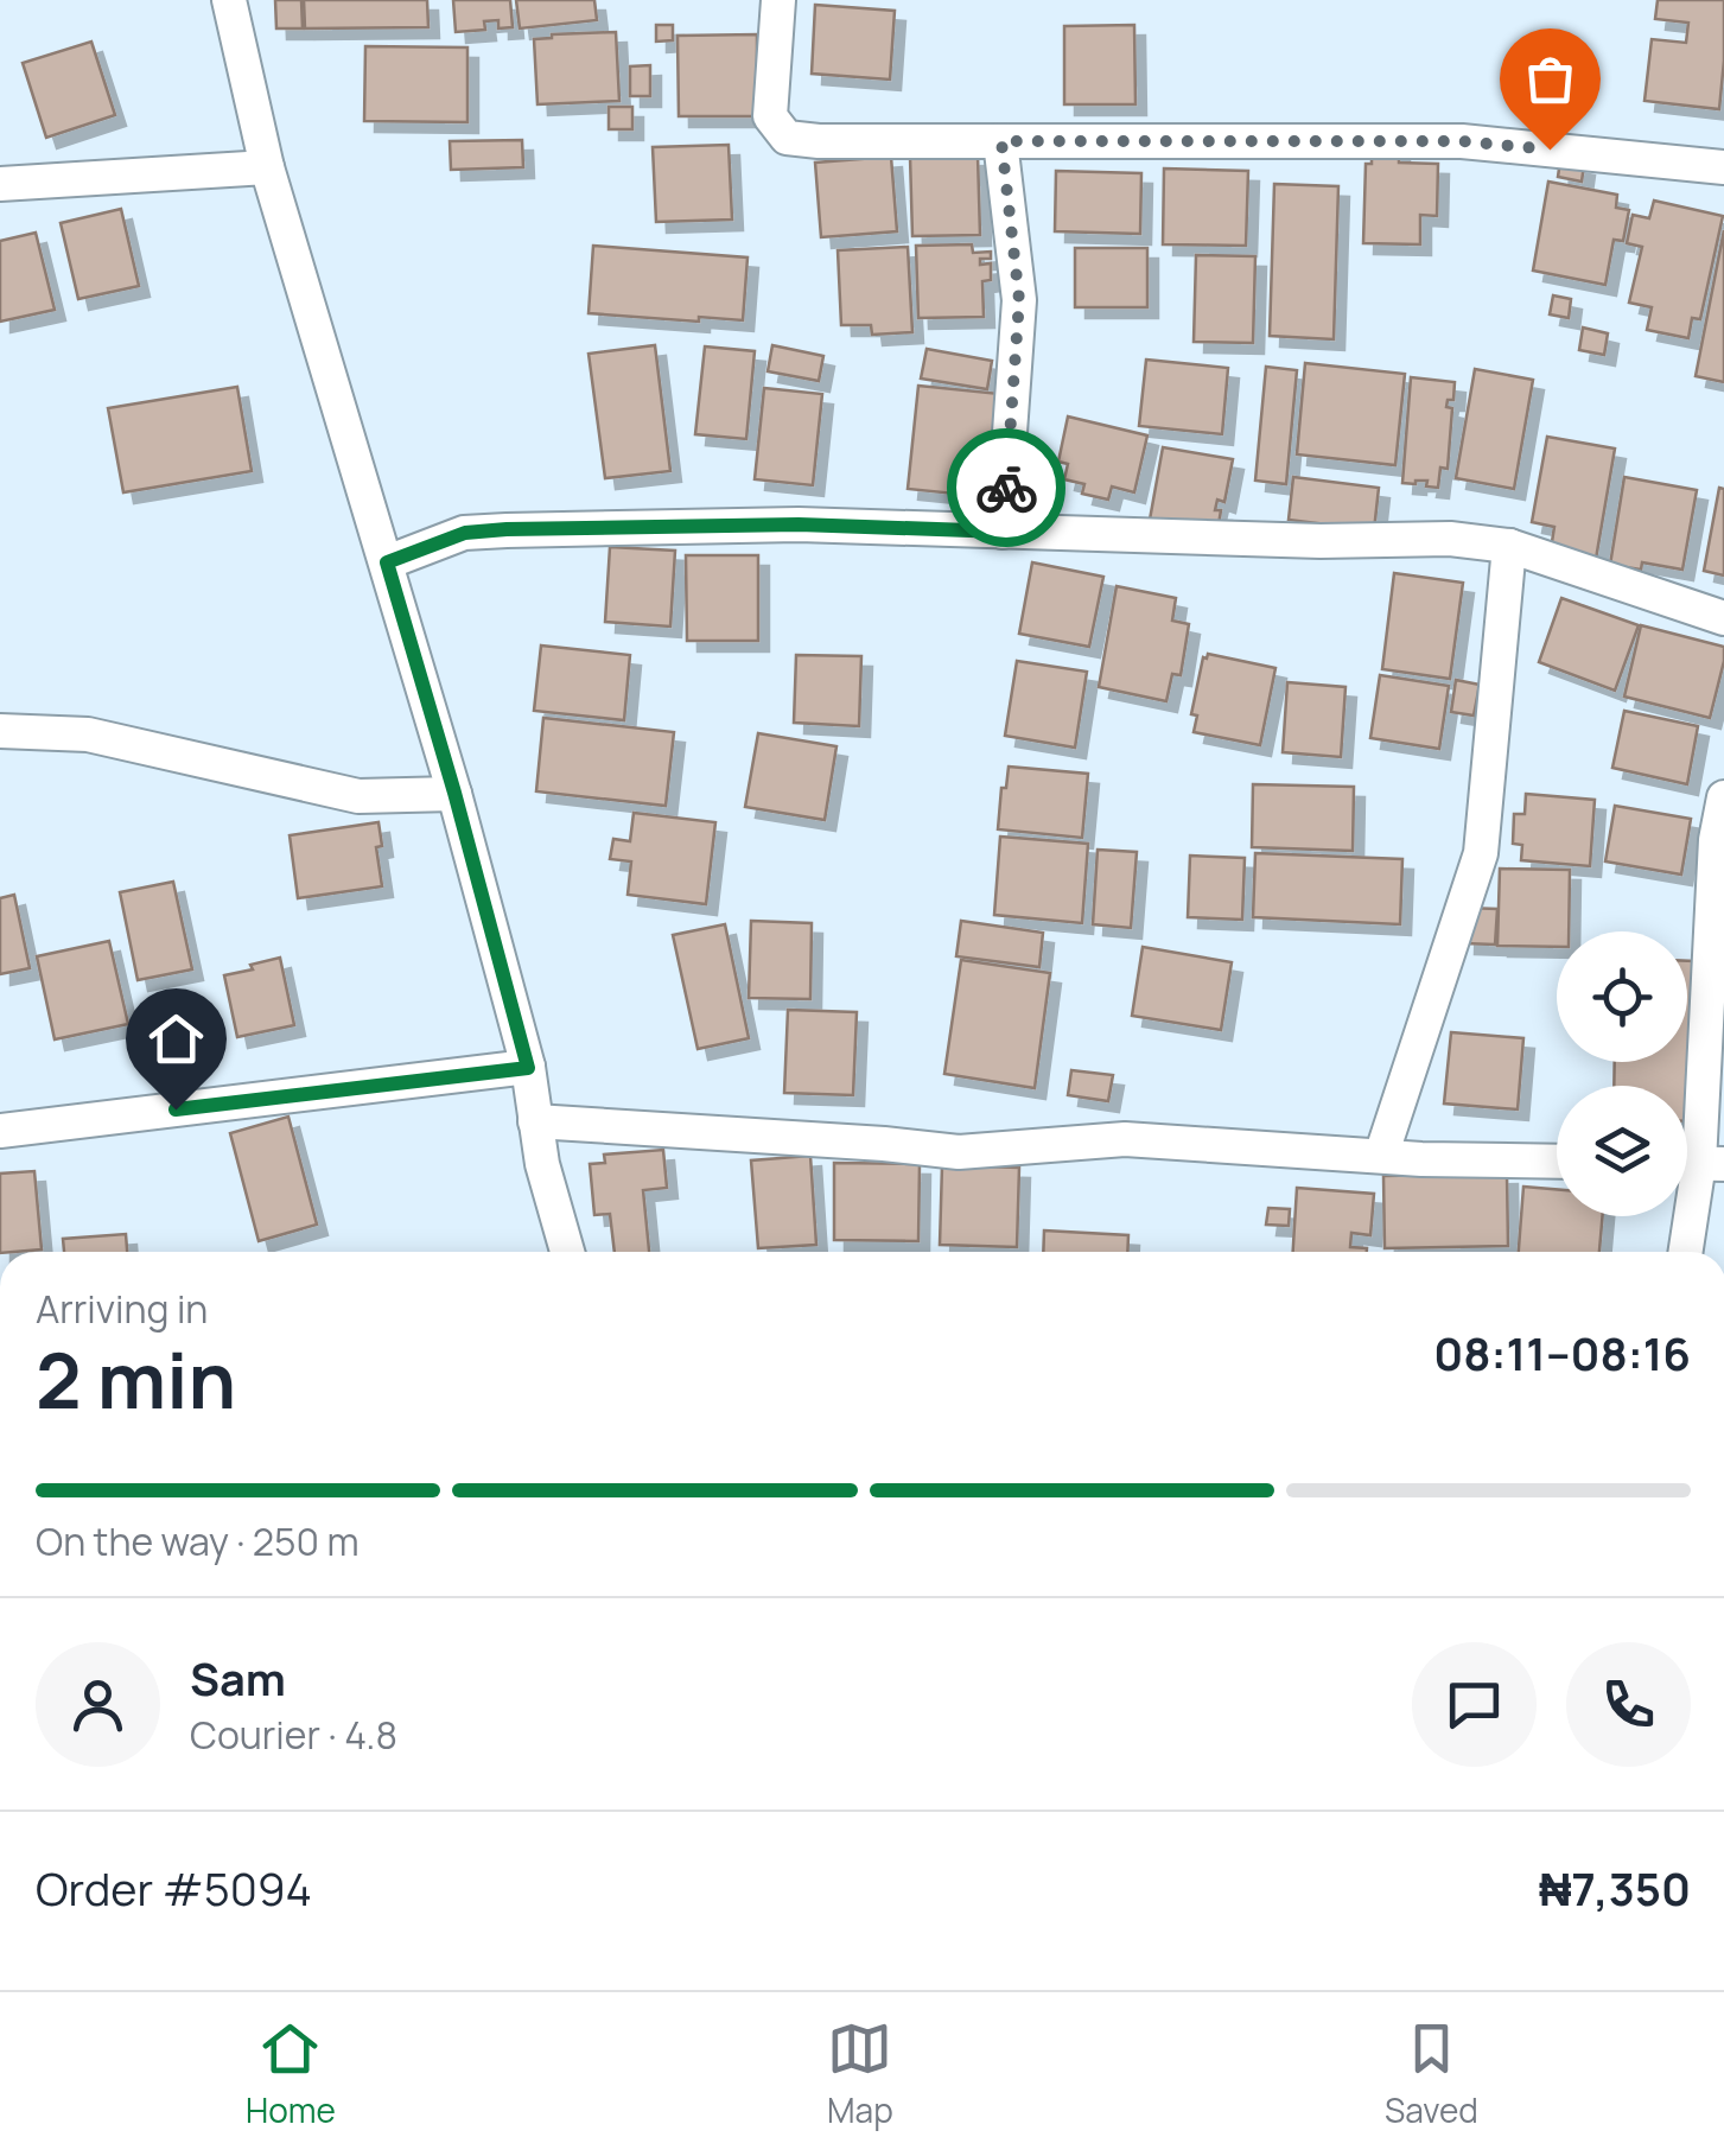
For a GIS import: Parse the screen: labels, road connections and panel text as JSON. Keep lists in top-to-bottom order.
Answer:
{
  "page": {
    "heading": ["2 min", "Arriving in", "08:11–08:16"],
    "panel": [
      "Sam",
      "Courier · 4.8",
      "Order #5094",
      "₦7,350"
    ],
    "bar": "On the way · 250 m",
    "tabs": ["Home", "Map", "Saved"]
  }
}
